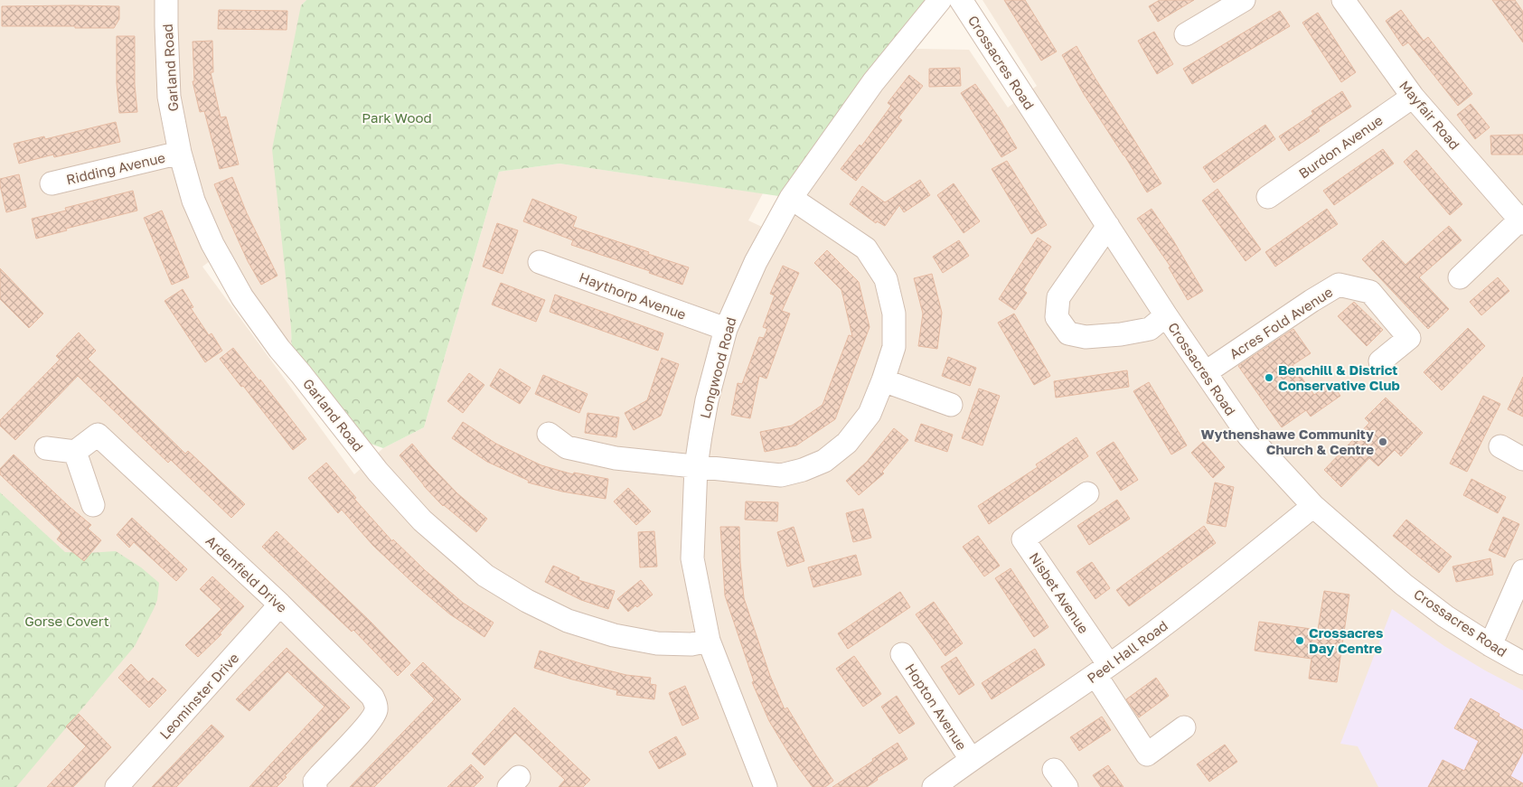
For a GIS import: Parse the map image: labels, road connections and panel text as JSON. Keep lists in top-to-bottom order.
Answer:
{
  "streets": {
    "street": [
      "Crossacres Road",
      "Garland Road",
      "Mayfair Road",
      "Burdon Avenue",
      "Ridding Avenue",
      "Haythorp Avenue",
      "Acres Fold Avenue",
      "Longwood Road",
      "Ardenfield Drive",
      "Nisbet Avenue",
      "Peel Hall Road",
      "Leominster Drive",
      "Hopton Avenue"
    ]
  },
  "crossings": [
    ["Crossacres Road", "Acres Fold Avenue"],
    ["Crossacres Road", "Peel Hall Road"],
    ["Garland Road", "Ridding Avenue"],
    ["Garland Road", "Longwood Road"],
    ["Mayfair Road", "Burdon Avenue"],
    ["Haythorp Avenue", "Longwood Road"],
    ["Ardenfield Drive", "Leominster Drive"],
    ["Nisbet Avenue", "Peel Hall Road"],
    ["Peel Hall Road", "Hopton Avenue"]
  ],
  "parks": ["Park Wood", "Gorse Covert"],
  "places": ["Benchill & District Conservative Club", "Wythenshawe Community Church & Centre", "Crossacres Day Centre"]
}
